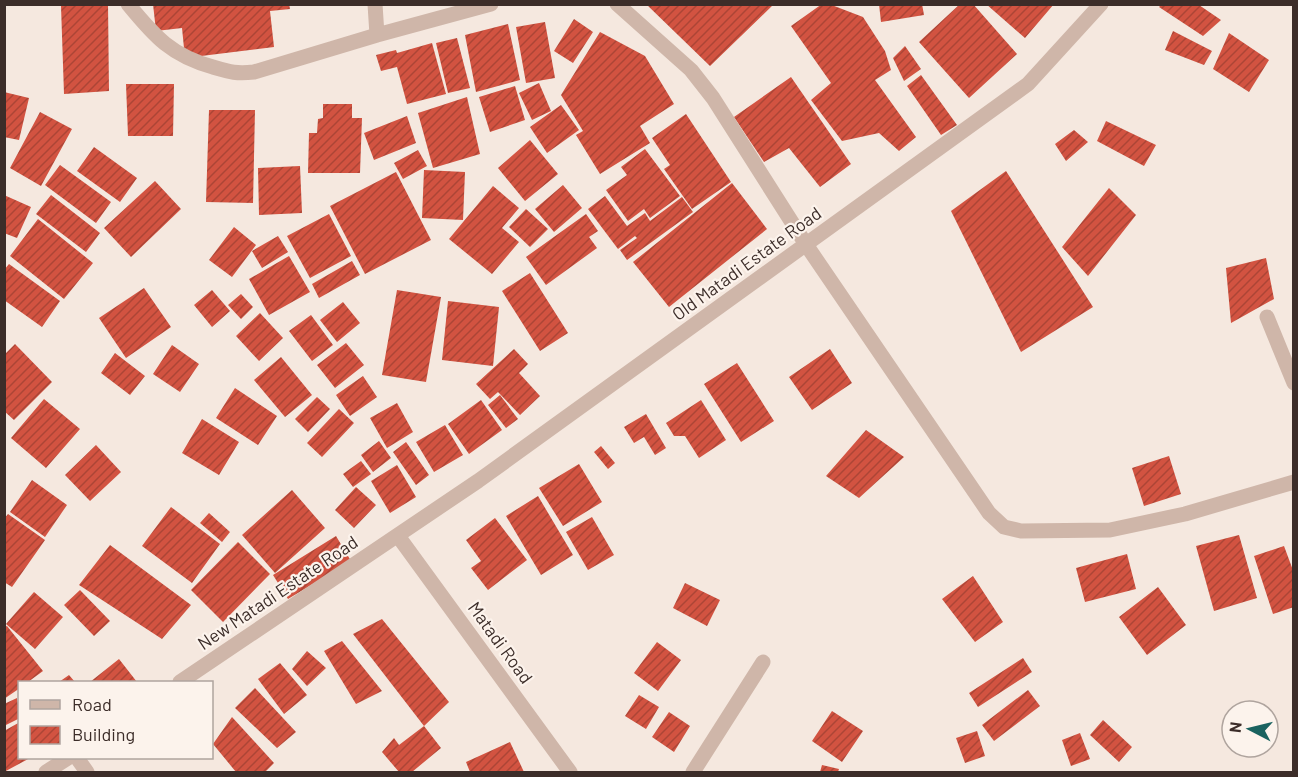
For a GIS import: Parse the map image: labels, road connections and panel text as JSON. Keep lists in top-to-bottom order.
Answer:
{
  "streets": {
    "street": ["Old Matadi Estate Road", "New Matadi Estate Road", "Matadi Road"]
  },
  "crossings": [
    ["Old Matadi Estate Road", "New Matadi Estate Road"],
    ["Old Matadi Estate Road", "Matadi Road"],
    ["New Matadi Estate Road", "Matadi Road"]
  ],
  "legend": ["Road", "Building"],
  "north": "left"
}
